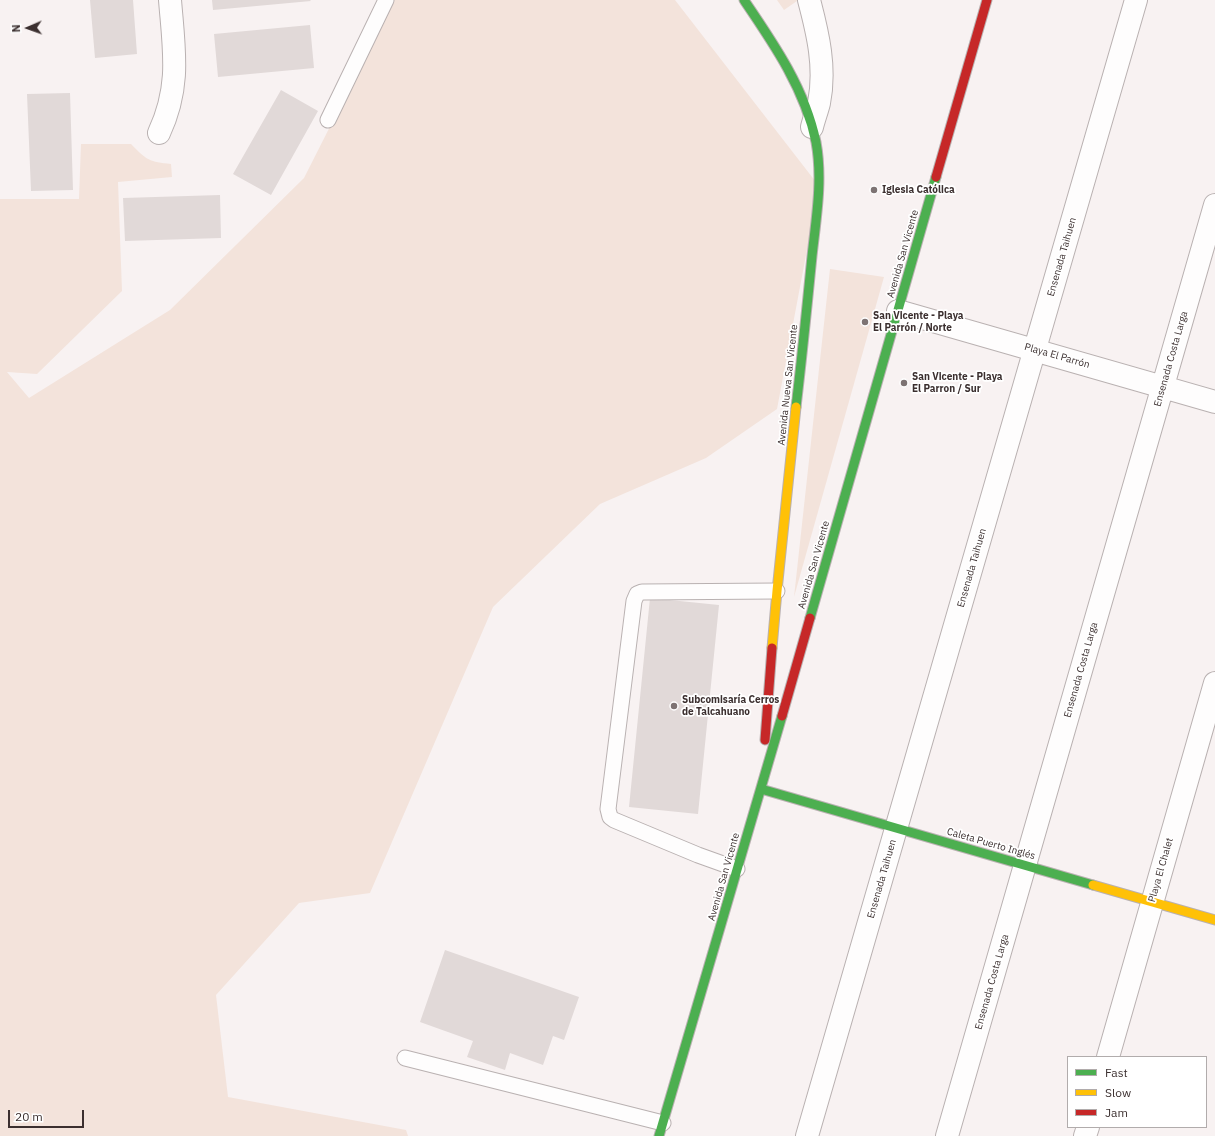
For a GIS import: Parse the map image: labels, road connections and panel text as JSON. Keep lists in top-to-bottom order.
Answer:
{
  "streets": {
    "street": [
      "Avenida San Vicente",
      "Ensenada Taihuen",
      "Playa El Parrón",
      "Ensenada Costa Larga",
      "Avenida Nueva San Vicente",
      "Caleta Puerto Inglés",
      "Playa El Chalet"
    ]
  },
  "crossings": [
    ["Avenida San Vicente", "Playa El Parrón"],
    ["Avenida San Vicente", "Avenida Nueva San Vicente"],
    ["Avenida San Vicente", "Caleta Puerto Inglés"],
    ["Ensenada Taihuen", "Playa El Parrón"],
    ["Ensenada Taihuen", "Caleta Puerto Inglés"],
    ["Playa El Parrón", "Ensenada Costa Larga"],
    ["Ensenada Costa Larga", "Caleta Puerto Inglés"],
    ["Avenida Nueva San Vicente", "Caleta Puerto Inglés"],
    ["Caleta Puerto Inglés", "Playa El Chalet"]
  ],
  "places": [
    "Iglesia Católica",
    "San Vicente - Playa El Parrón / Norte",
    "San Vicente - Playa El Parron / Sur",
    "Subcomisaría Cerros de Talcahuano"
  ],
  "legend": ["Fast", "Slow", "Jam"],
  "scale_bar": "20 m",
  "north": "left"
}
